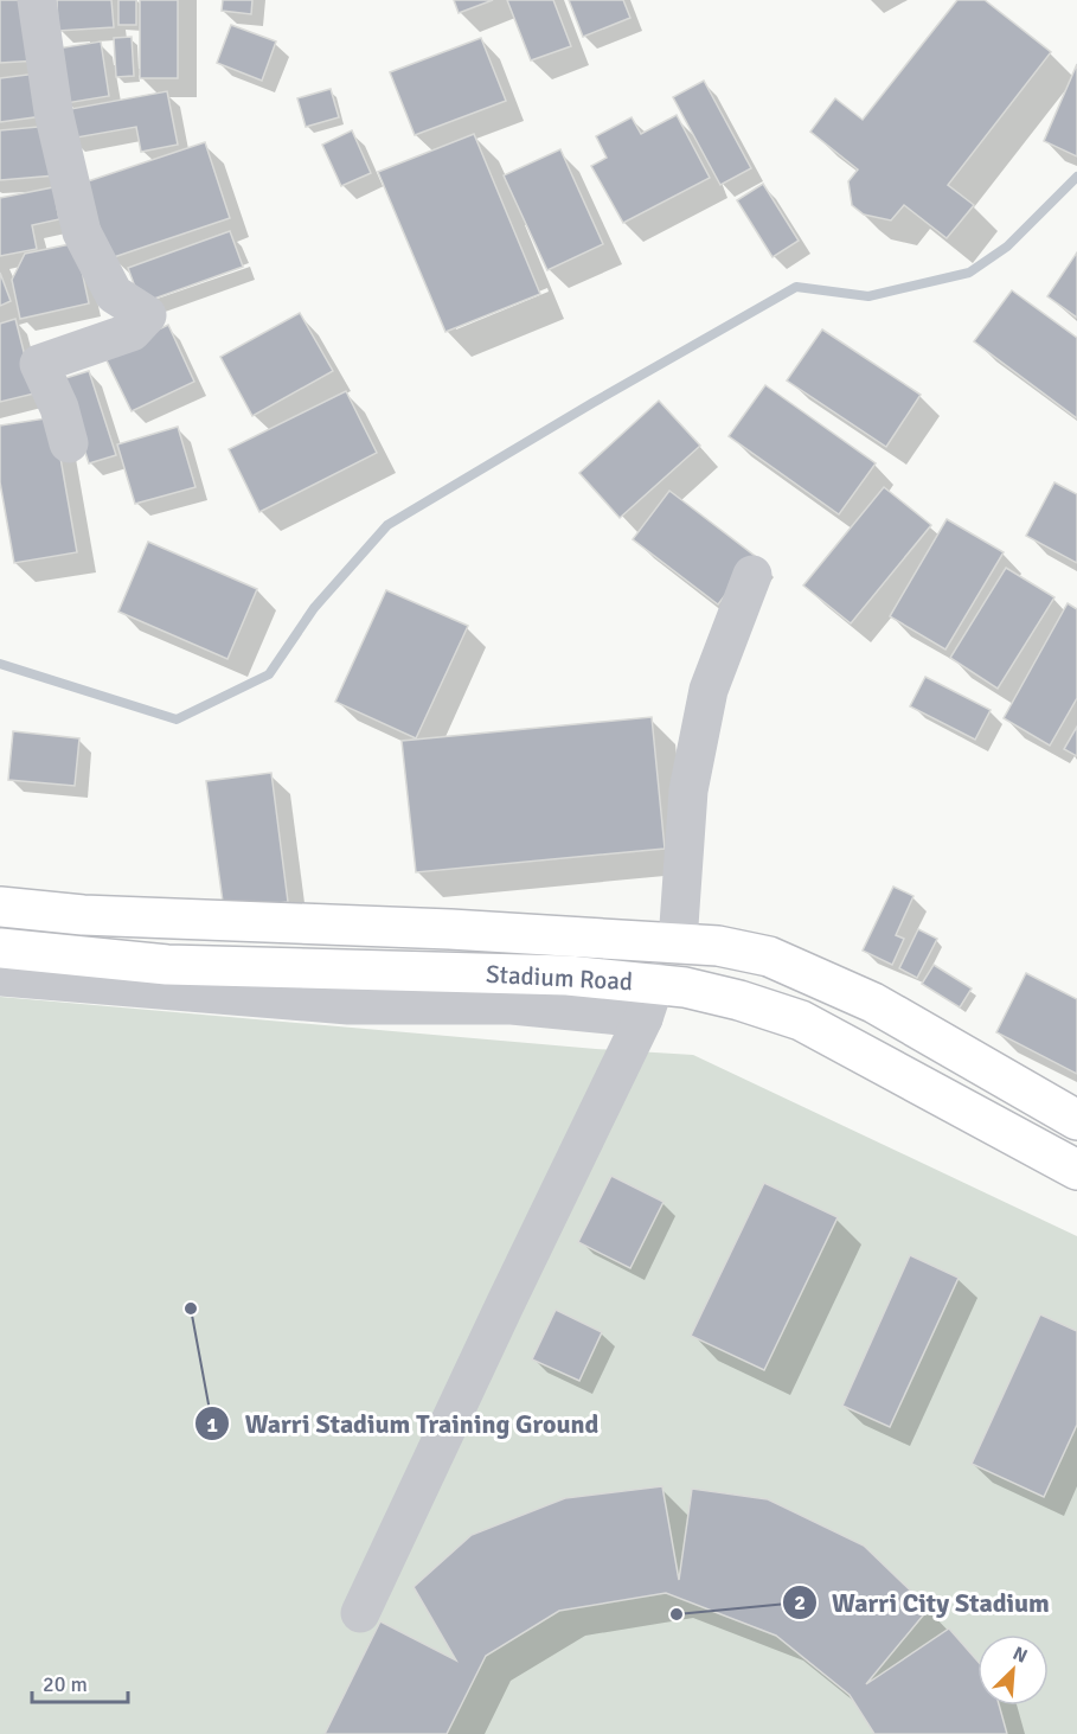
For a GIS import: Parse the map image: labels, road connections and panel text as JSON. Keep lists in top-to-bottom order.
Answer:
{
  "streets": {
    "main road": ["Stadium Road"]
  },
  "places": ["Warri Stadium Training Ground", "Warri City Stadium"],
  "scale_bar": "20 m",
  "north": "top right"
}
